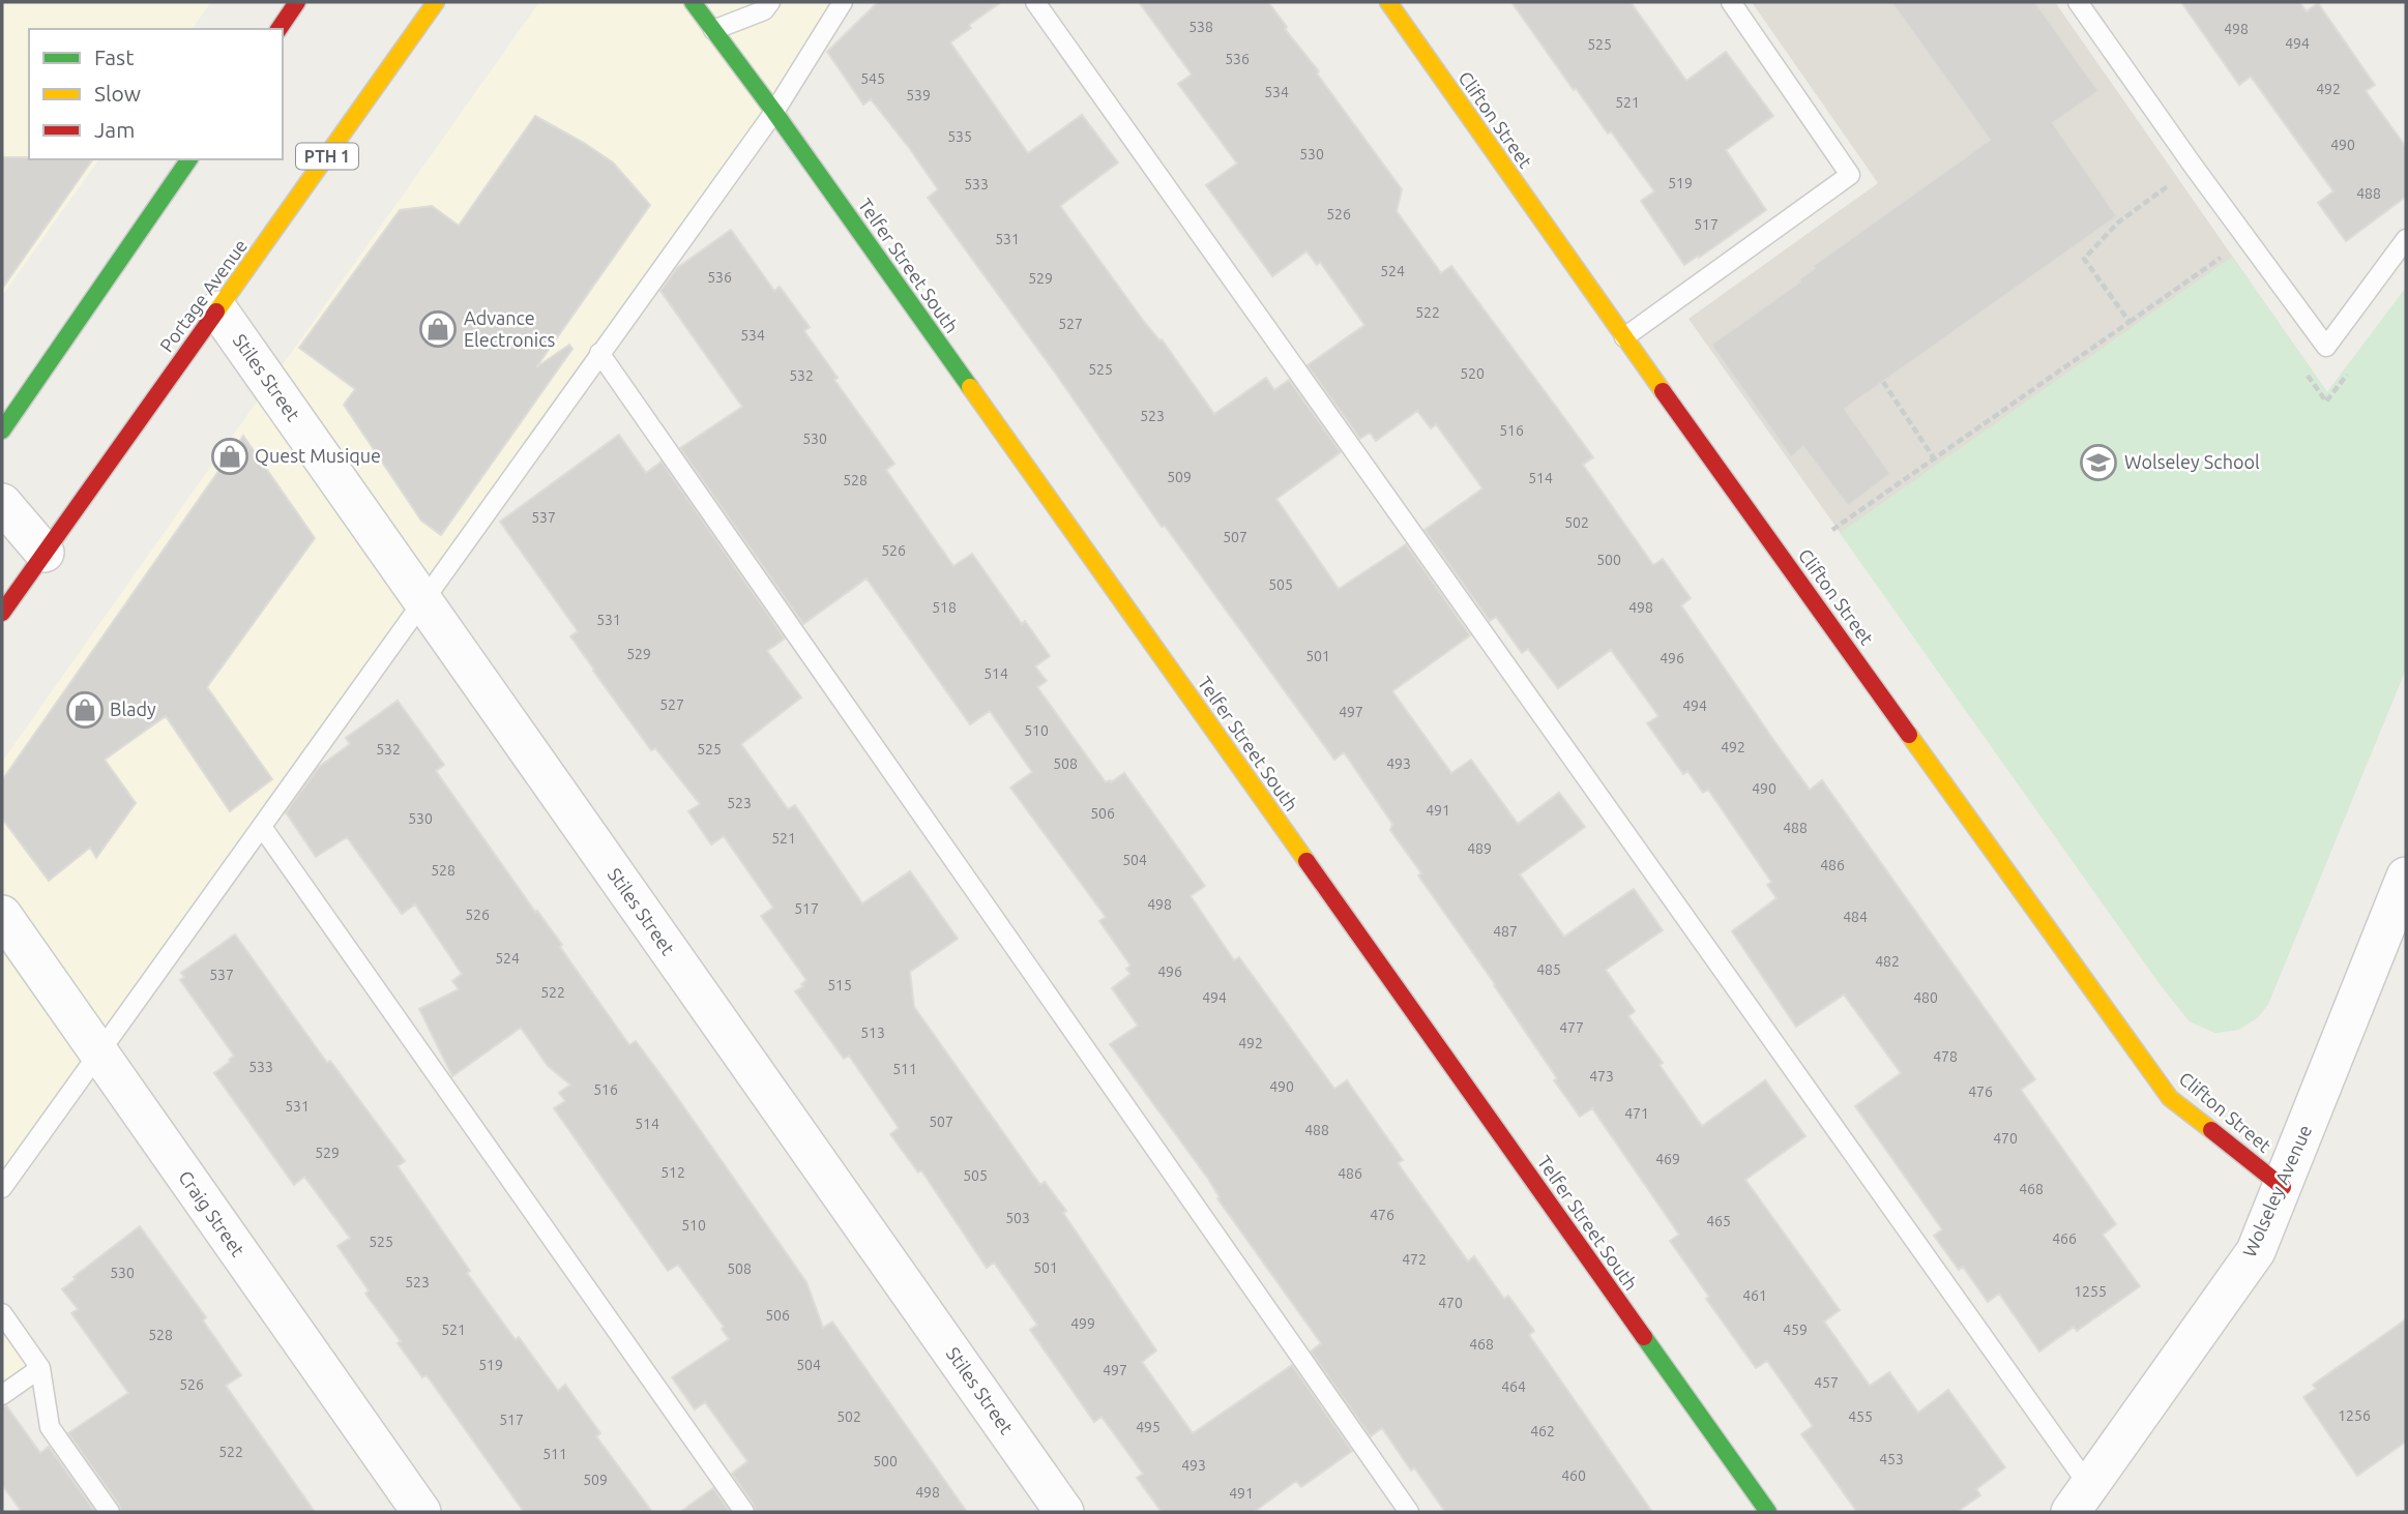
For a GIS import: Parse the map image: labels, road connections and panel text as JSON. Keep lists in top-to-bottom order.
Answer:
{
  "streets": {
    "main road": [
      "Clifton Street",
      "PTH 1",
      "Telfer Street South",
      "Portage Avenue"
    ],
    "street": ["Stiles Street", "Wolseley Avenue", "Craig Street"]
  },
  "crossings": [
    ["Clifton Street", "Wolseley Avenue"],
    ["Portage Avenue", "Stiles Street"]
  ],
  "places": {
    "shop": ["Advance Electronics", "Quest Musique", "Blady"],
    "school or university": ["Wolseley School"]
  },
  "house_numbers": [
    "538",
    "498",
    "494",
    "525",
    "536",
    "545",
    "492",
    "534",
    "539",
    "521",
    "535",
    "490",
    "530",
    "519",
    "533",
    "488",
    "526",
    "517",
    "531",
    "524",
    "536",
    "529",
    "522",
    "527",
    "534",
    "525",
    "520",
    "532",
    "523",
    "516",
    "530",
    "509",
    "514",
    "528",
    "537",
    "502",
    "507",
    "526",
    "500",
    "505",
    "518",
    "498",
    "531",
    "529",
    "501",
    "496",
    "514",
    "527",
    "494",
    "497",
    "510",
    "492",
    "532",
    "525",
    "508",
    "493",
    "490",
    "523",
    "491",
    "506",
    "530",
    "488",
    "521",
    "489",
    "504",
    "486",
    "528",
    "498",
    "517",
    "526",
    "484",
    "487",
    "524",
    "482",
    "485",
    "496",
    "537",
    "515",
    "522",
    "494",
    "480",
    "477",
    "513",
    "492",
    "478",
    "533",
    "511",
    "473",
    "490",
    "516",
    "476",
    "531",
    "471",
    "507",
    "514",
    "488",
    "470",
    "529",
    "469",
    "512",
    "486",
    "505",
    "468",
    "476",
    "503",
    "465",
    "510",
    "466",
    "525",
    "472",
    "501",
    "508",
    "530",
    "523",
    "1255",
    "461",
    "470",
    "506",
    "499",
    "521",
    "459",
    "528",
    "468",
    "519",
    "504",
    "497",
    "457",
    "526",
    "464",
    "1256",
    "502",
    "455",
    "517",
    "495",
    "462",
    "522",
    "511",
    "453",
    "500",
    "493",
    "460",
    "509",
    "498",
    "491"
  ],
  "legend": ["Fast", "Slow", "Jam"]
}
